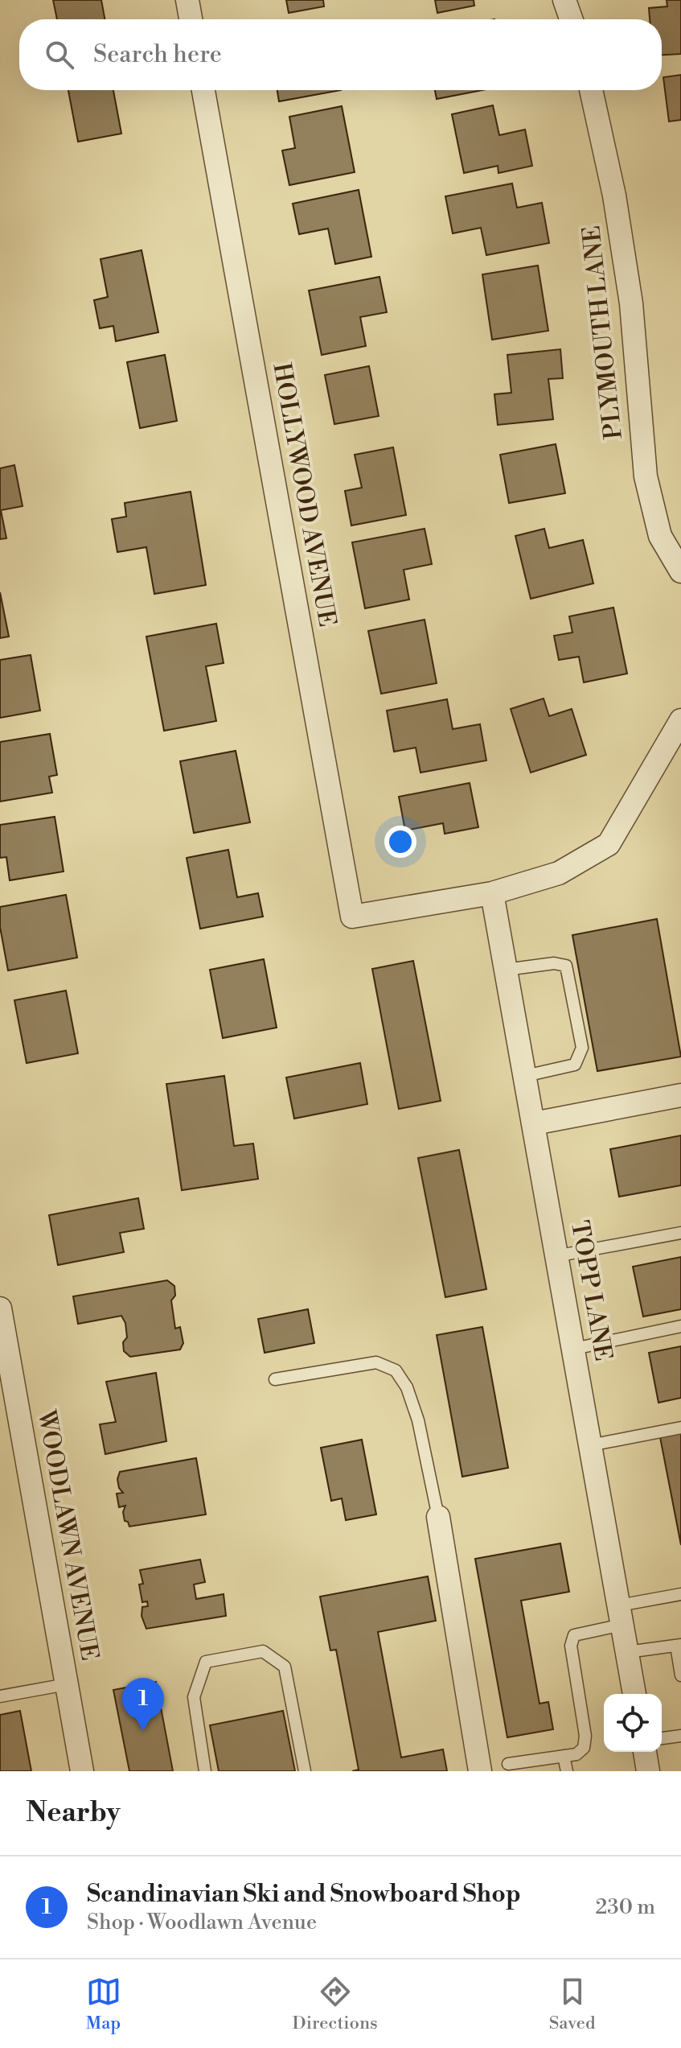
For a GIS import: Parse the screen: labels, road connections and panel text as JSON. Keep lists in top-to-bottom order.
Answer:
{
  "streets": {
    "street": [
      "PLYMOUTH LANE",
      "HOLLYWOOD AVENUE",
      "TOPP LANE",
      "WOODLAWN AVENUE"
    ]
  },
  "crossings": [
    ["HOLLYWOOD AVENUE", "TOPP LANE"]
  ],
  "page": {
    "search": "Search here",
    "pins": "1",
    "heading": "Nearby",
    "list": [
      {
        "mark": "1",
        "name": "Scandinavian Ski and Snowboard Shop",
        "note": "Shop · Woodlawn Avenue",
        "value": "230 m"
      }
    ],
    "nav": ["Map", "Directions", "Saved"]
  }
}
